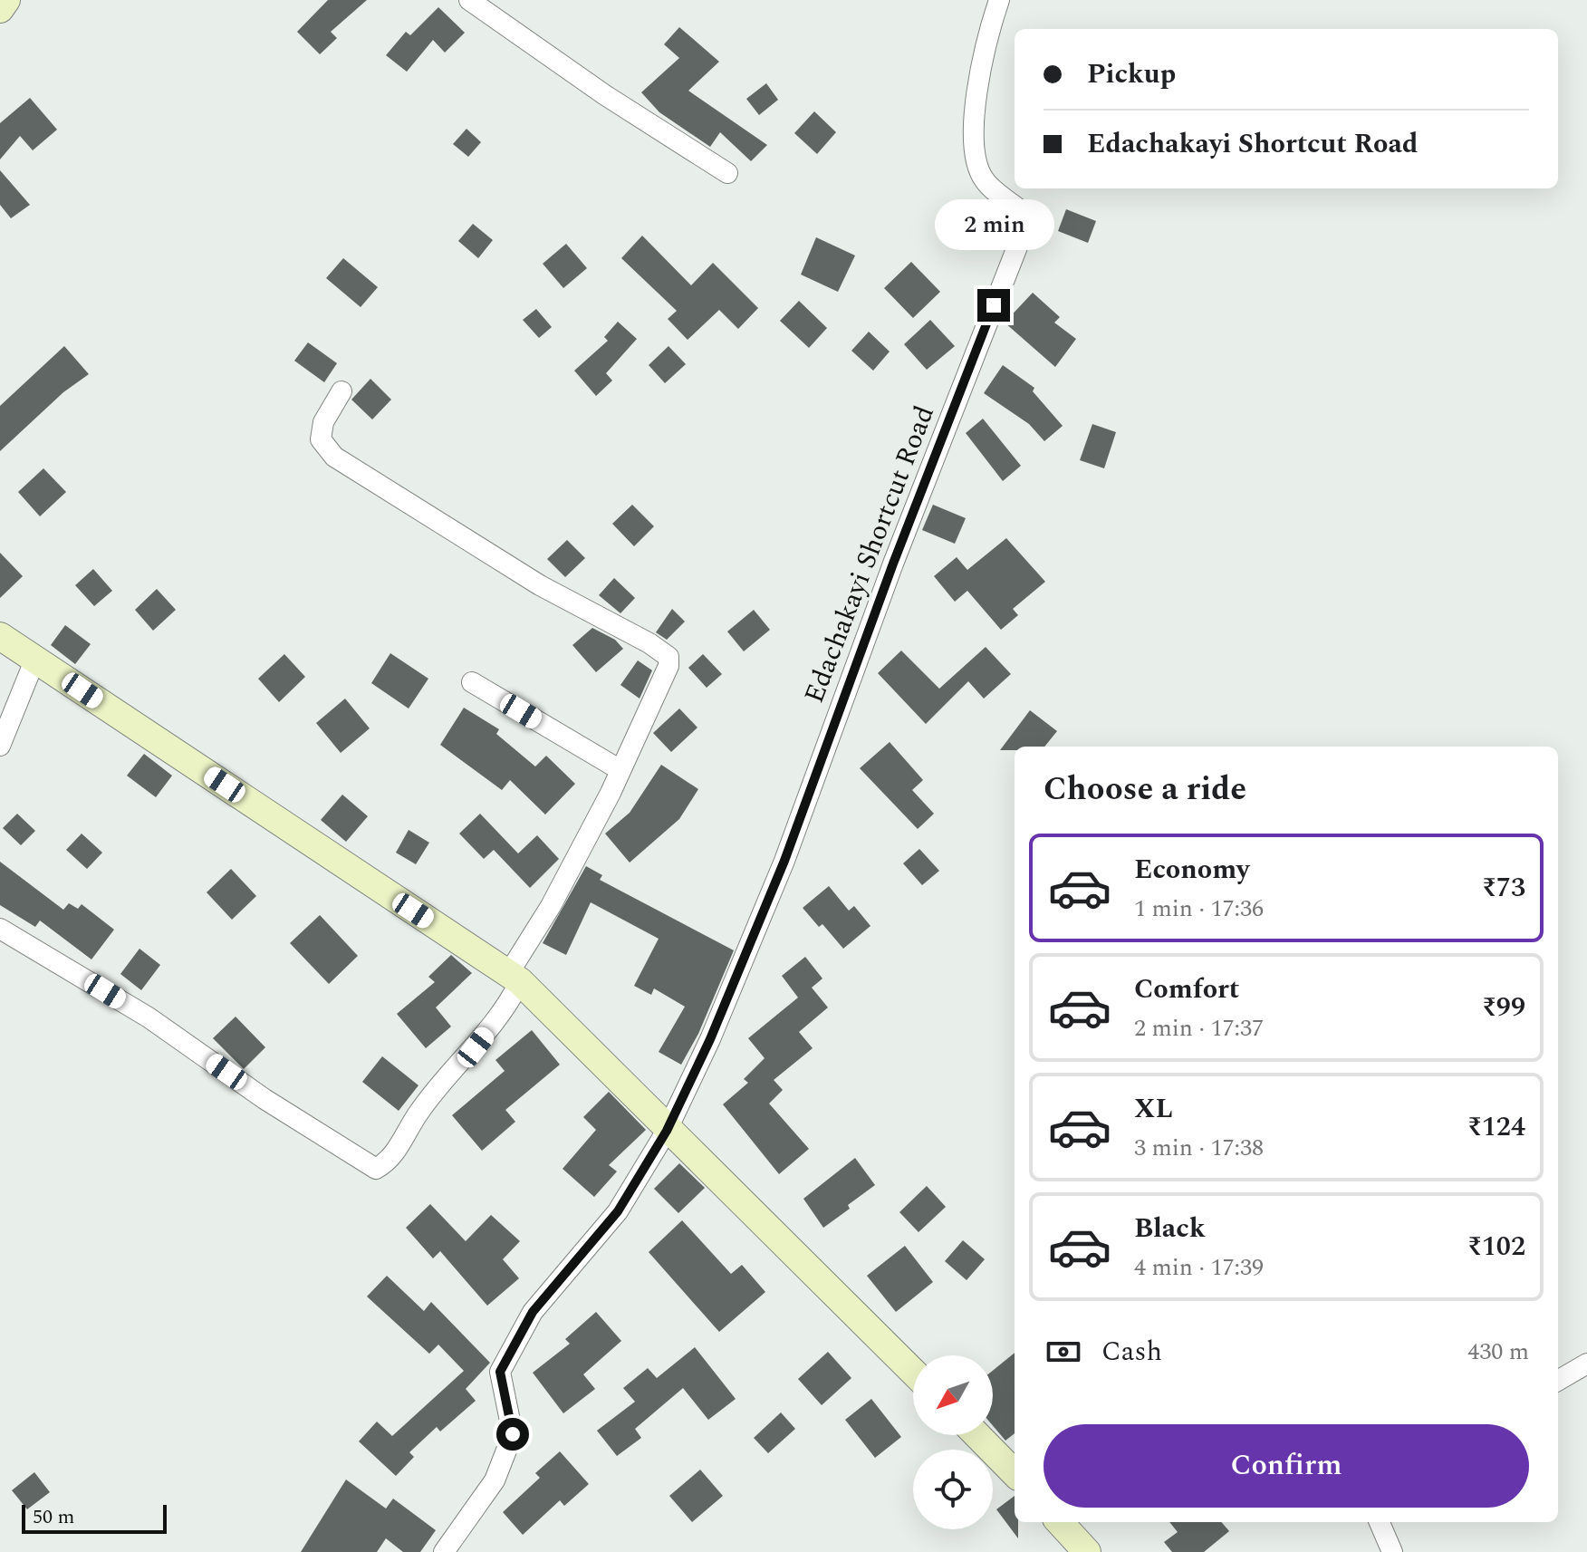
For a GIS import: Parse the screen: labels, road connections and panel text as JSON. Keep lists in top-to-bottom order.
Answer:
{
  "streets": {
    "street": ["Edachakayi Shortcut Road"]
  },
  "scale_bar": "50 m",
  "north": "bottom left",
  "page": {
    "banner": ["Pickup", "Edachakayi Shortcut Road"],
    "bubble": "2 min",
    "heading": "Choose a ride",
    "list": [
      {
        "name": "Economy",
        "note": "1 min · 17:36",
        "value": "₹73"
      },
      {
        "name": "Comfort",
        "note": "2 min · 17:37",
        "value": "₹99"
      },
      {
        "name": "XL",
        "note": "3 min · 17:38",
        "value": "₹124"
      },
      {
        "name": "Black",
        "note": "4 min · 17:39",
        "value": "₹102"
      }
    ],
    "pay": ["Cash", "430 m"],
    "buttons": "Confirm",
    "scale": "50 m"
  }
}
